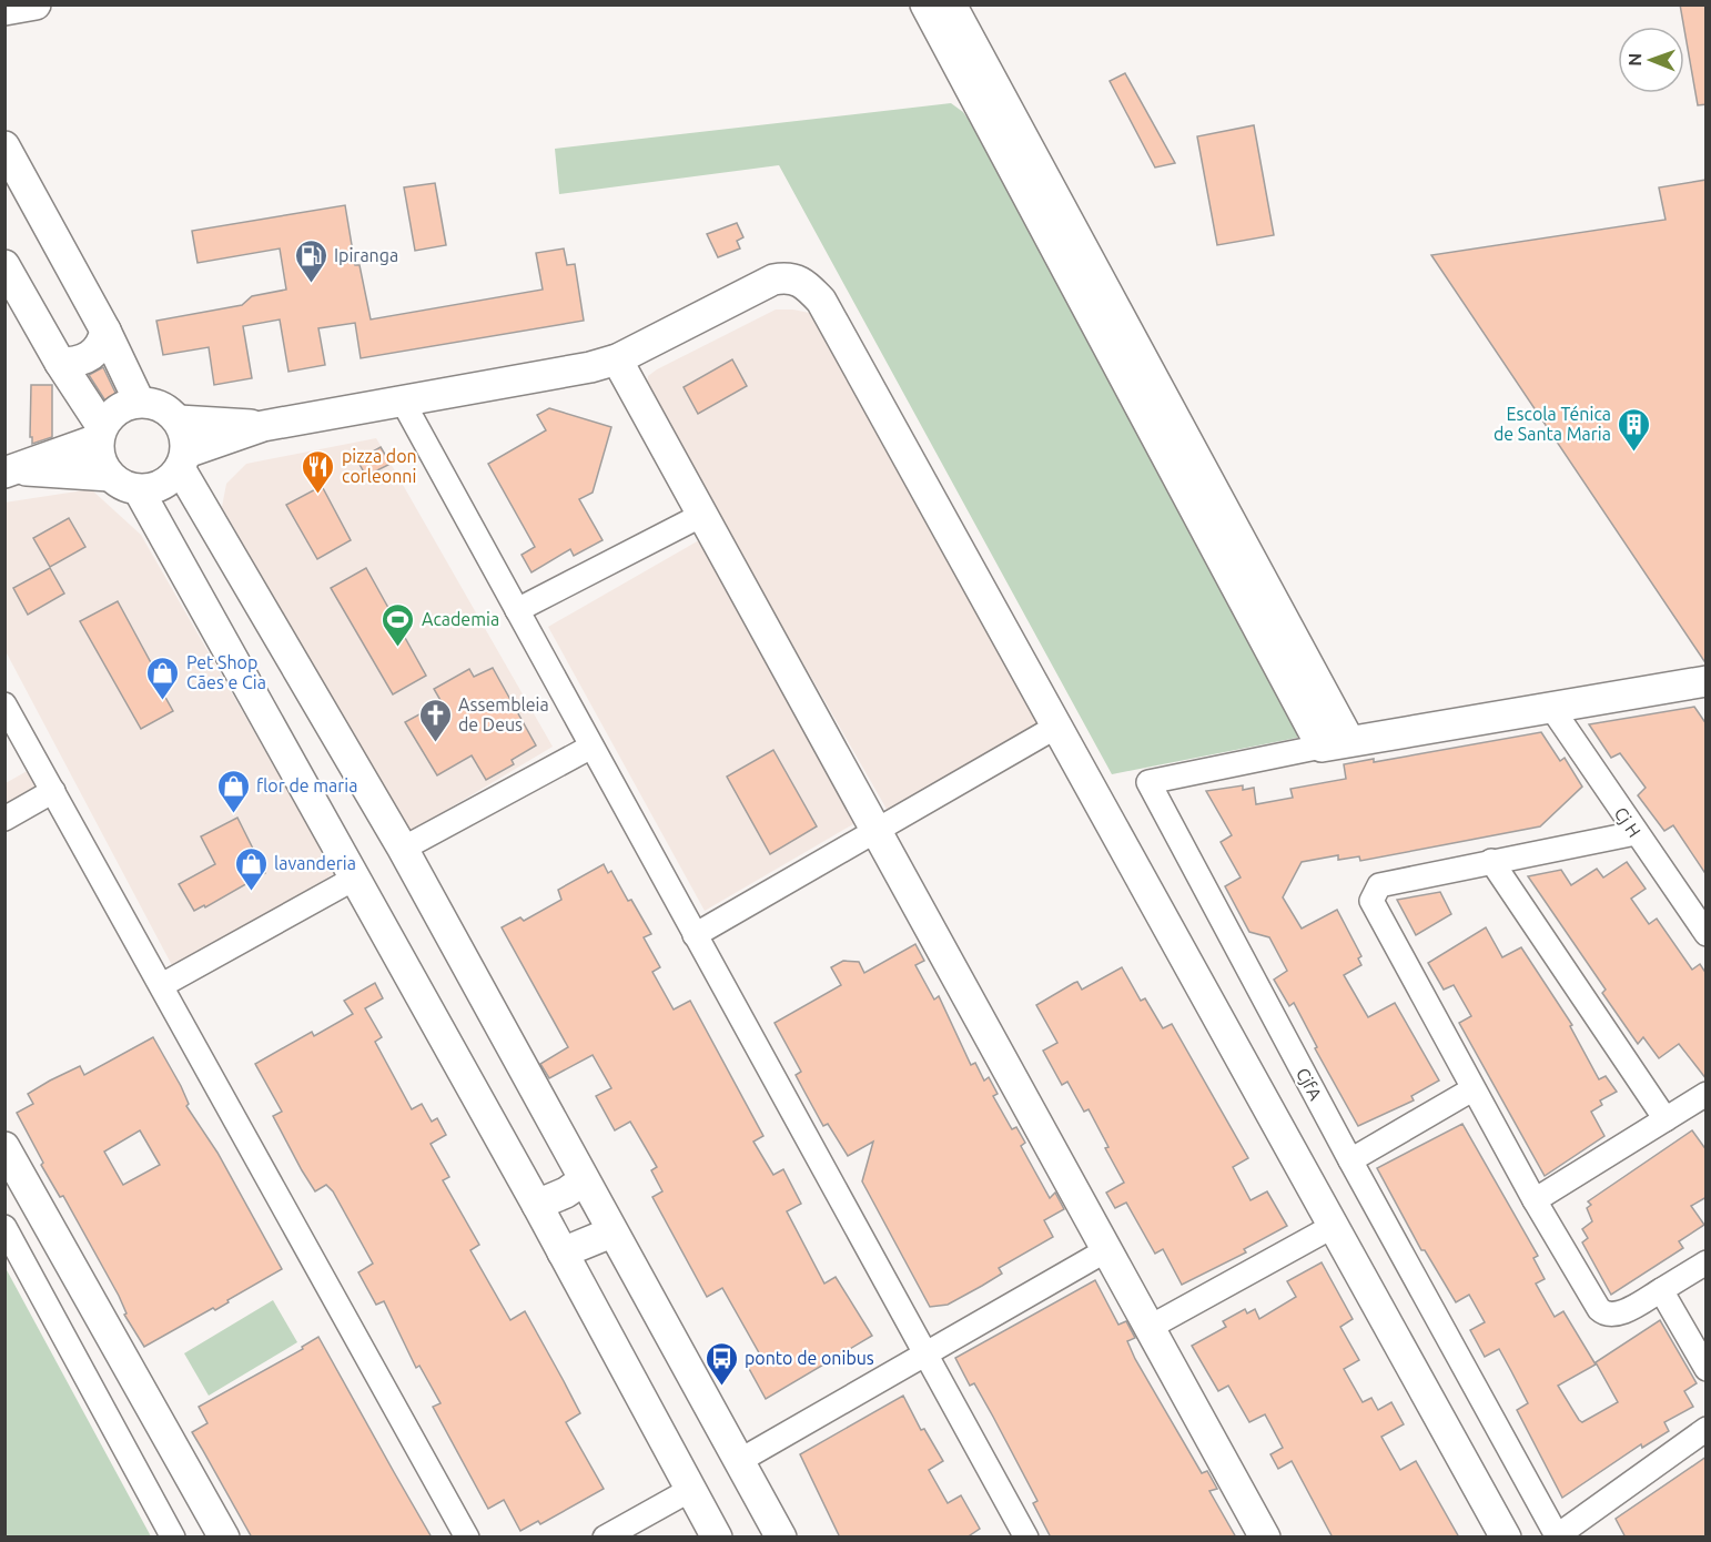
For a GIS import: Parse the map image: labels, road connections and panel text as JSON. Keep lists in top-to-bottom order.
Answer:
{
  "streets": {
    "street": ["Cj H", "CjfA"]
  },
  "places": {
    "fuel station": ["Ipiranga"],
    "building": ["Escola Ténica de Santa Maria"],
    "restaurant": ["pizza don corleonni"],
    "sports": ["Academia"],
    "shop": ["Pet Shop Cães e Cia", "flor de maria", "lavanderia"],
    "church": ["Assembleia de Deus"],
    "bus stop": ["ponto de onibus"]
  },
  "north": "left"
}
